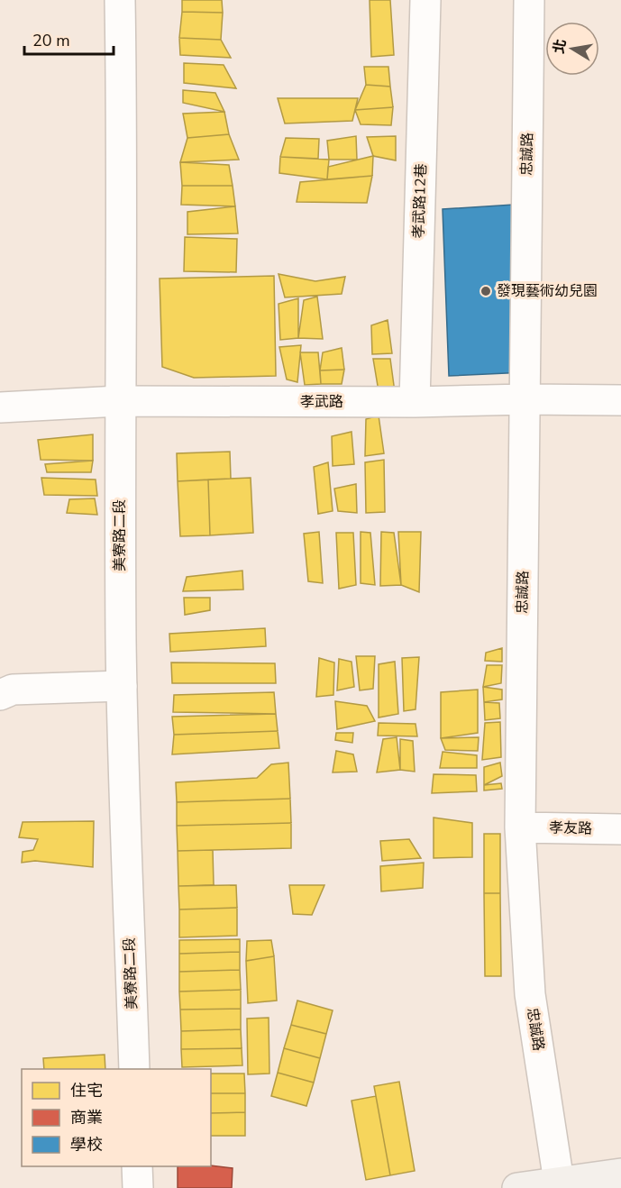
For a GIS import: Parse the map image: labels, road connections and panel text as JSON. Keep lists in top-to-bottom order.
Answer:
{
  "streets": {
    "street": [
      "忠誠路",
      "孝武路12巷",
      "孝武路",
      "美寮路二段",
      "孝友路"
    ]
  },
  "crossings": [
    ["忠誠路", "孝武路"],
    ["忠誠路", "孝友路"],
    ["孝武路12巷", "孝武路"],
    ["孝武路", "美寮路二段"]
  ],
  "places": ["發現藝術幼兒園"],
  "legend": ["住宅", "商業", "學校"],
  "scale_bar": "20 m",
  "north": "left"
}
